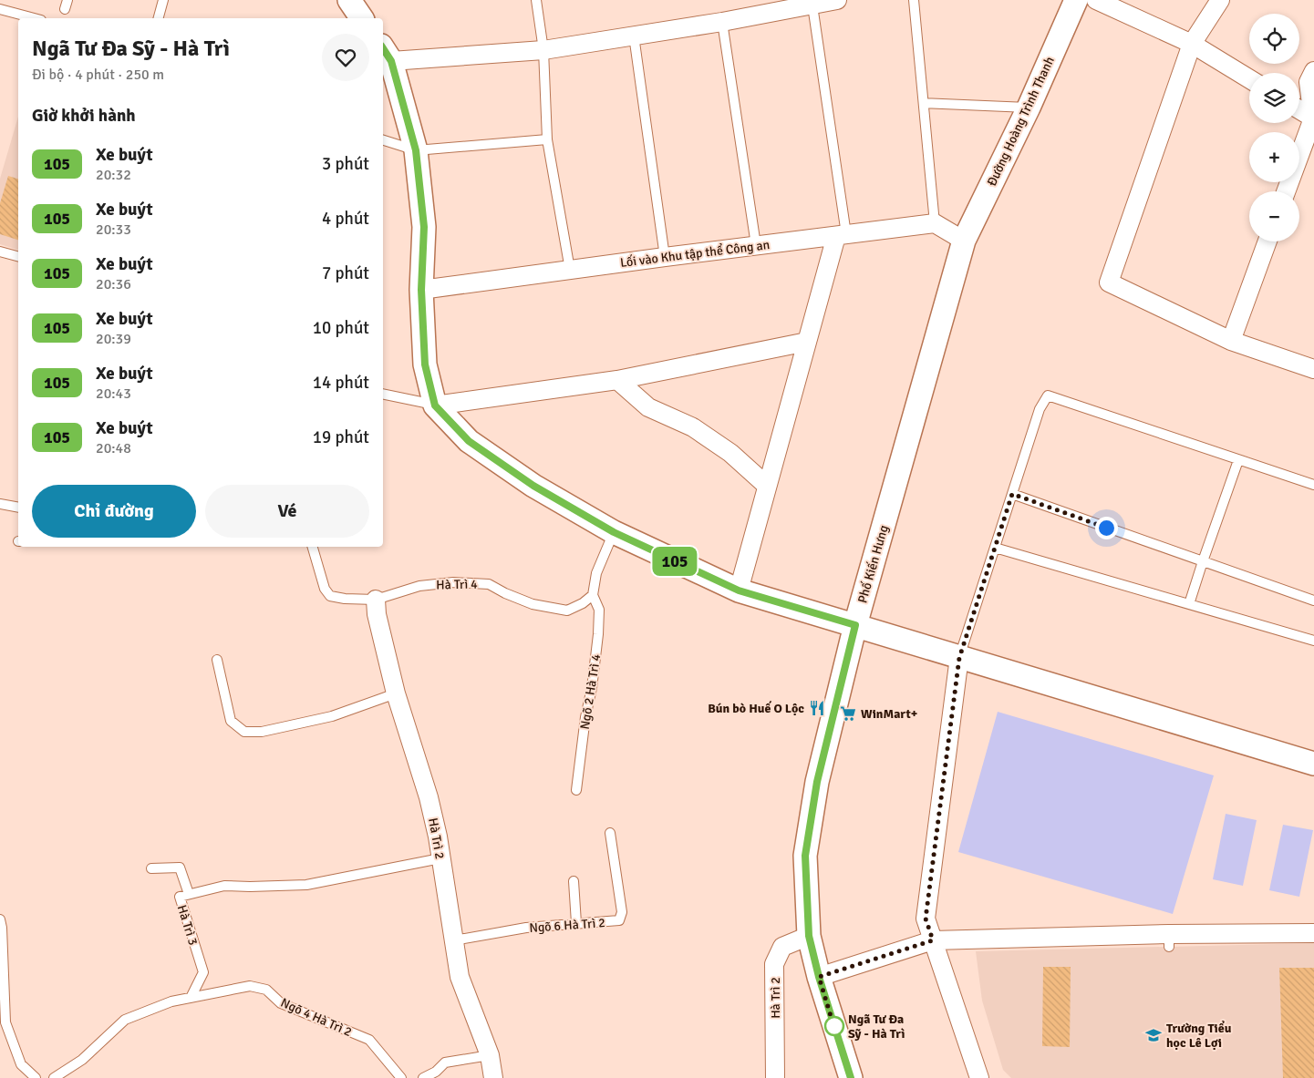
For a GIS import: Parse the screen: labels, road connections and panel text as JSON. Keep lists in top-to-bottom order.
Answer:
{
  "streets": {
    "street": [
      "Đường Hoàng Trình Thanh",
      "Lối vào Khu tập thể Công an",
      "Phố Kiến Hưng",
      "Hà Trì 2"
    ],
    "lane": [
      "Hà Trì 4",
      "Ngõ 2 Hà Trì 4",
      "Hà Trì 3",
      "Ngõ 6 Hà Trì 2",
      "Ngõ 4 Hà Trì 2"
    ]
  },
  "crossings": [
    ["Đường Hoàng Trình Thanh", "Phố Kiến Hưng"],
    ["Phố Kiến Hưng", "Hà Trì 2"],
    ["Hà Trì 4", "Ngõ 2 Hà Trì 4"],
    ["Hà Trì 4", "Hà Trì 2"],
    ["Hà Trì 2", "Hà Trì 3"],
    ["Hà Trì 2", "Ngõ 6 Hà Trì 2"],
    ["Hà Trì 3", "Ngõ 4 Hà Trì 2"]
  ],
  "places": {
    "restaurant": ["Bún bò Huế O Lộc"],
    "supermarket": ["WinMart+"],
    "other": ["Ngã Tư Đa Sỹ - Hà Trì"],
    "school or university": ["Trường Tiểu học Lê Lợi"]
  },
  "lines": ["bus line 105"],
  "page": {
    "on_map": "105",
    "map_buttons": ["+", "−"],
    "heading": [
      ["Ngã Tư Đa Sỹ - Hà Trì", "Đi bộ · 4 phút · 250 m"],
      "Giờ khởi hành"
    ],
    "list": [
      {
        "mark": "105",
        "name": "Xe buýt",
        "note": "20:32",
        "value": "3 phút"
      },
      {
        "mark": "105",
        "name": "Xe buýt",
        "note": "20:33",
        "value": "4 phút"
      },
      {
        "mark": "105",
        "name": "Xe buýt",
        "note": "20:36",
        "value": "7 phút"
      },
      {
        "mark": "105",
        "name": "Xe buýt",
        "note": "20:39",
        "value": "10 phút"
      },
      {
        "mark": "105",
        "name": "Xe buýt",
        "note": "20:43",
        "value": "14 phút"
      },
      {
        "mark": "105",
        "name": "Xe buýt",
        "note": "20:48",
        "value": "19 phút"
      }
    ],
    "buttons": ["Chỉ đường", "Vé"]
  }
}
